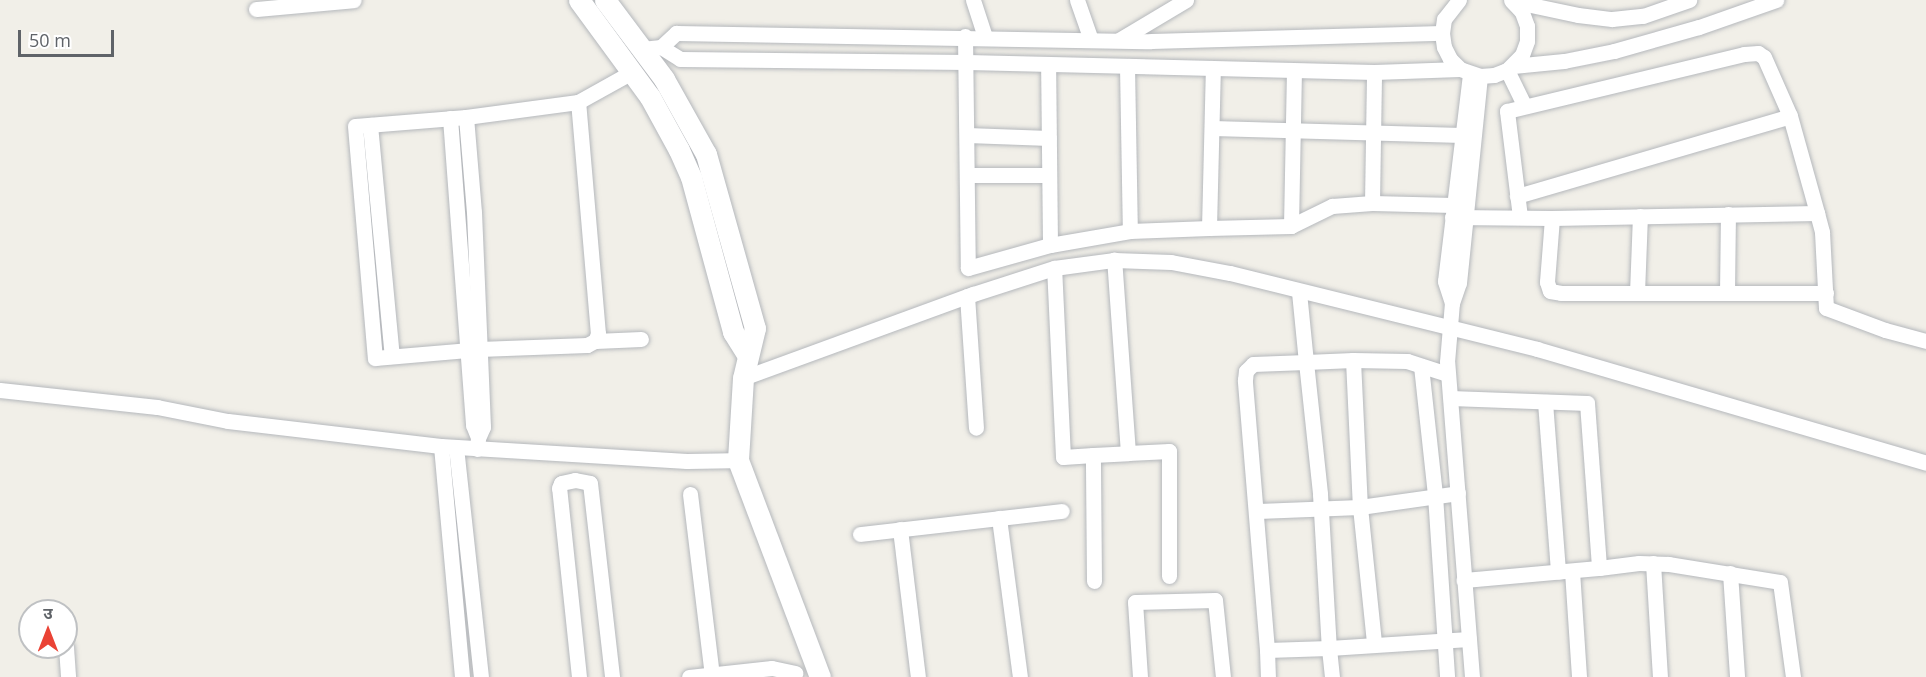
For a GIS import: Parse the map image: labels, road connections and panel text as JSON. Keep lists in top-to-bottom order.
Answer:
{
  "scale_bar": "50 m",
  "north": "top"
}
